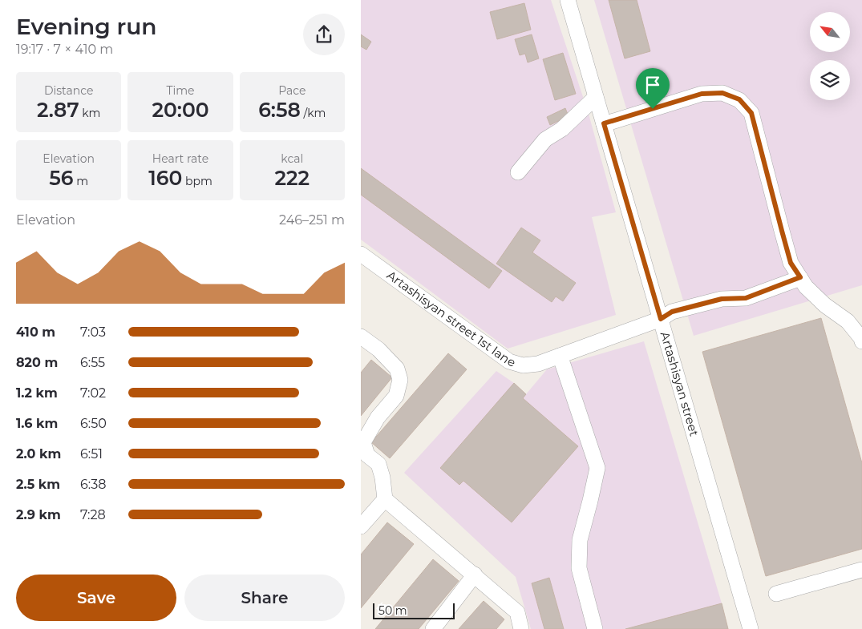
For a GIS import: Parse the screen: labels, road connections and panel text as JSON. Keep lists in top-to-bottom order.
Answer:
{
  "streets": {
    "street": ["Artashisyan street 1st lane", "Artashisyan street"]
  },
  "crossings": [
    ["Artashisyan street 1st lane", "Artashisyan street"]
  ],
  "scale_bar": "50 m",
  "north": "top left",
  "page": {
    "heading": ["Evening run", "19:17 · 7 × 410 m"],
    "stats": [
      ["Distance", "2.87 km"],
      ["Time", "20:00"],
      ["Pace", "6:58 /km"],
      ["Elevation", "56 m"],
      ["Heart rate", "160 bpm"],
      ["kcal", "222"]
    ],
    "chart": ["Elevation", "246–251 m"],
    "list": [
      {
        "name": "410 m",
        "note": "7:03"
      },
      {
        "name": "820 m",
        "note": "6:55"
      },
      {
        "name": "1.2 km",
        "note": "7:02"
      },
      {
        "name": "1.6 km",
        "note": "6:50"
      },
      {
        "name": "2.0 km",
        "note": "6:51"
      },
      {
        "name": "2.5 km",
        "note": "6:38"
      },
      {
        "name": "2.9 km",
        "note": "7:28"
      }
    ],
    "buttons": ["Save", "Share"],
    "scale": "50 m"
  }
}
